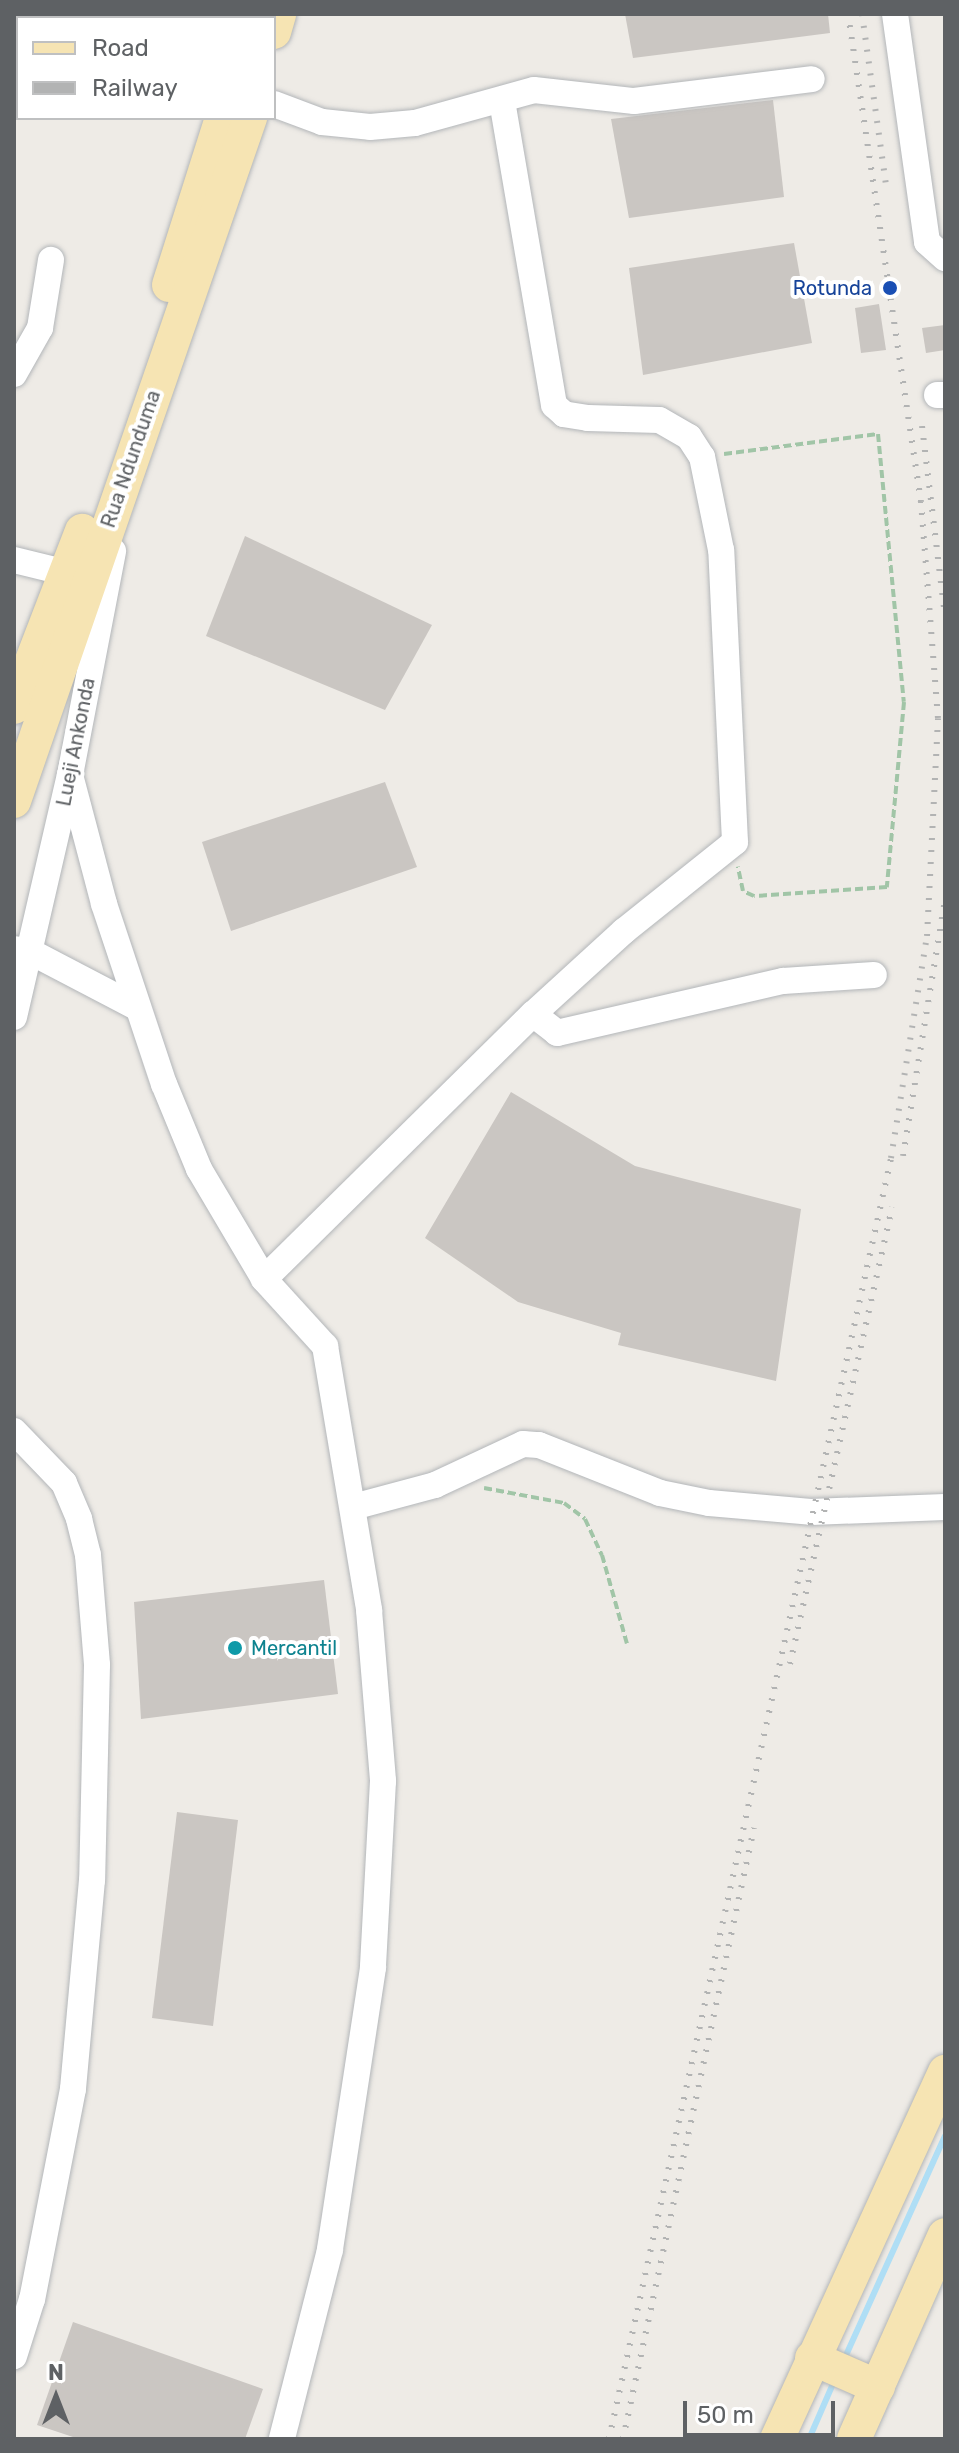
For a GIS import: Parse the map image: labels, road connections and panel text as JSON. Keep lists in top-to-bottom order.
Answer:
{
  "streets": {
    "main road": ["Rua Ndunduma"],
    "street": ["Lueji Ankonda"]
  },
  "crossings": [
    ["Rua Ndunduma", "Lueji Ankonda"]
  ],
  "places": ["Rotunda", "Mercantil"],
  "legend": ["Road", "Railway"],
  "scale_bar": "50 m",
  "north": "top"
}
